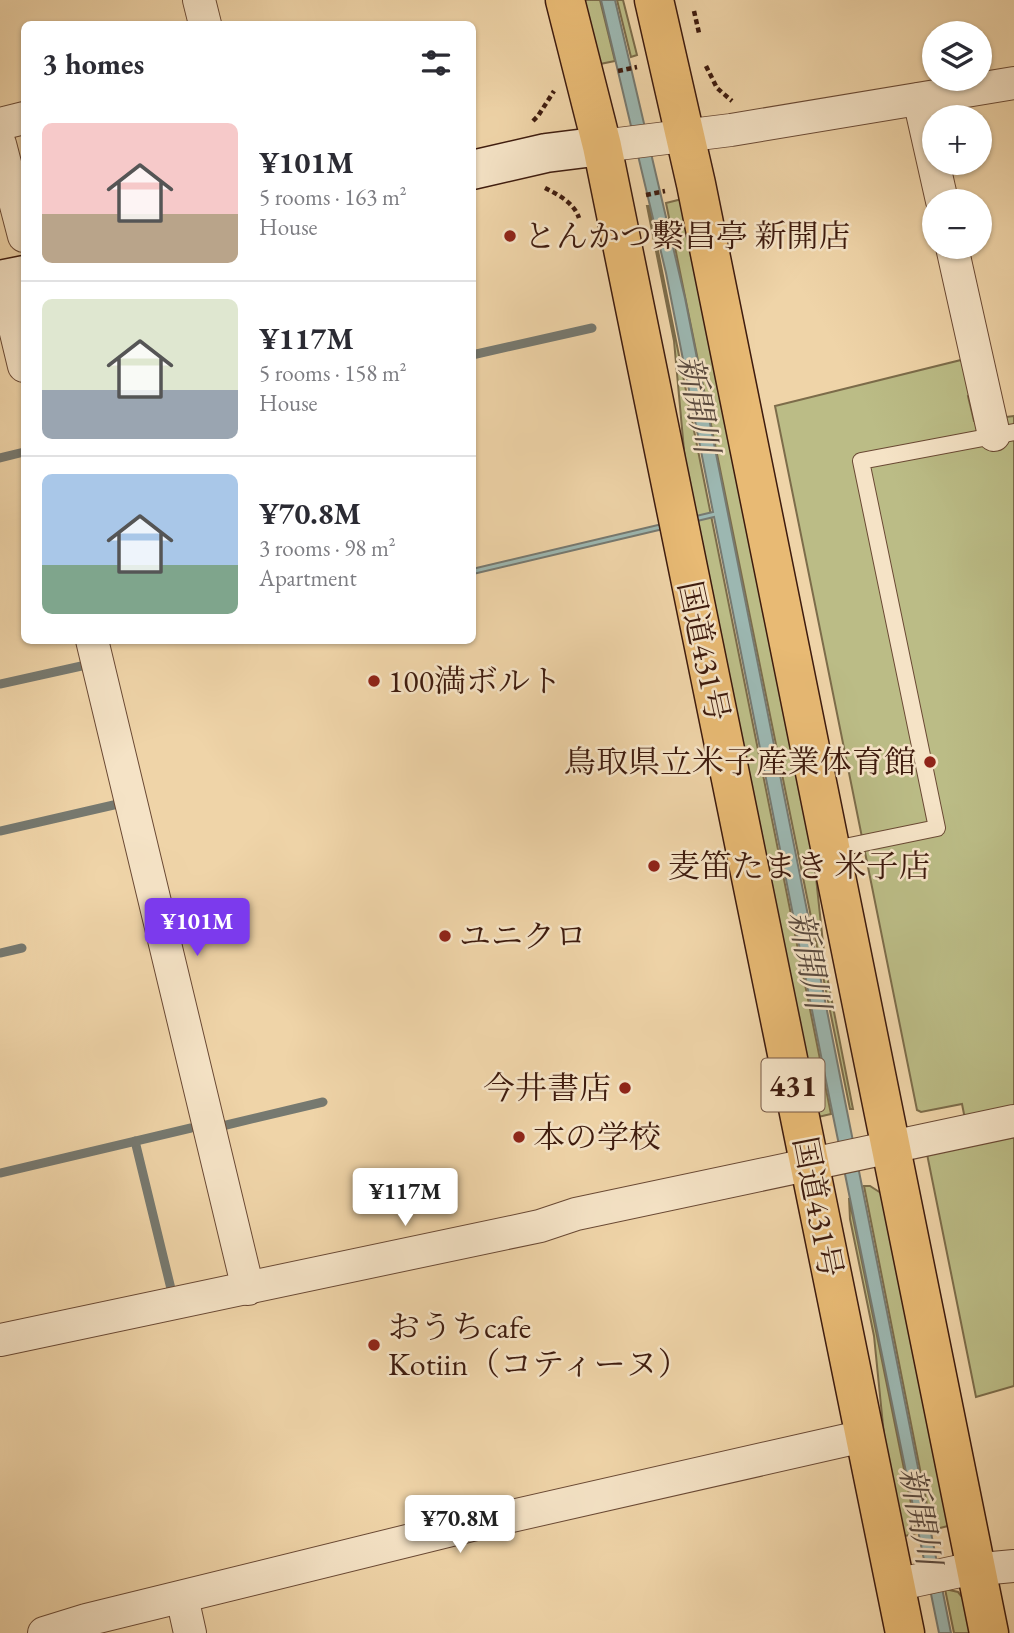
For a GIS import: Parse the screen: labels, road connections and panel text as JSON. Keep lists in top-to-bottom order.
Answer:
{
  "streets": {
    "highway": ["国道431号", "431"]
  },
  "water": ["新開川"],
  "places": [
    "とんかつ繫昌亭 新開店",
    "100満ボルト",
    "鳥取県立米子産業体育館",
    "麦笛たまき 米子店",
    "ユニクロ",
    "今井書店",
    "本の学校",
    "おうちcafe Kotiin（コティーヌ）"
  ],
  "page": {
    "map_buttons": ["+", "−"],
    "heading": "3 homes",
    "list": [
      {
        "name": "¥101M",
        "note": "5 rooms · 163 m² · House"
      },
      {
        "name": "¥117M",
        "note": "5 rooms · 158 m² · House"
      },
      {
        "name": "¥70.8M",
        "note": "3 rooms · 98 m² · Apartment"
      }
    ],
    "price": ["¥101M", "¥117M", "¥70.8M"]
  }
}
